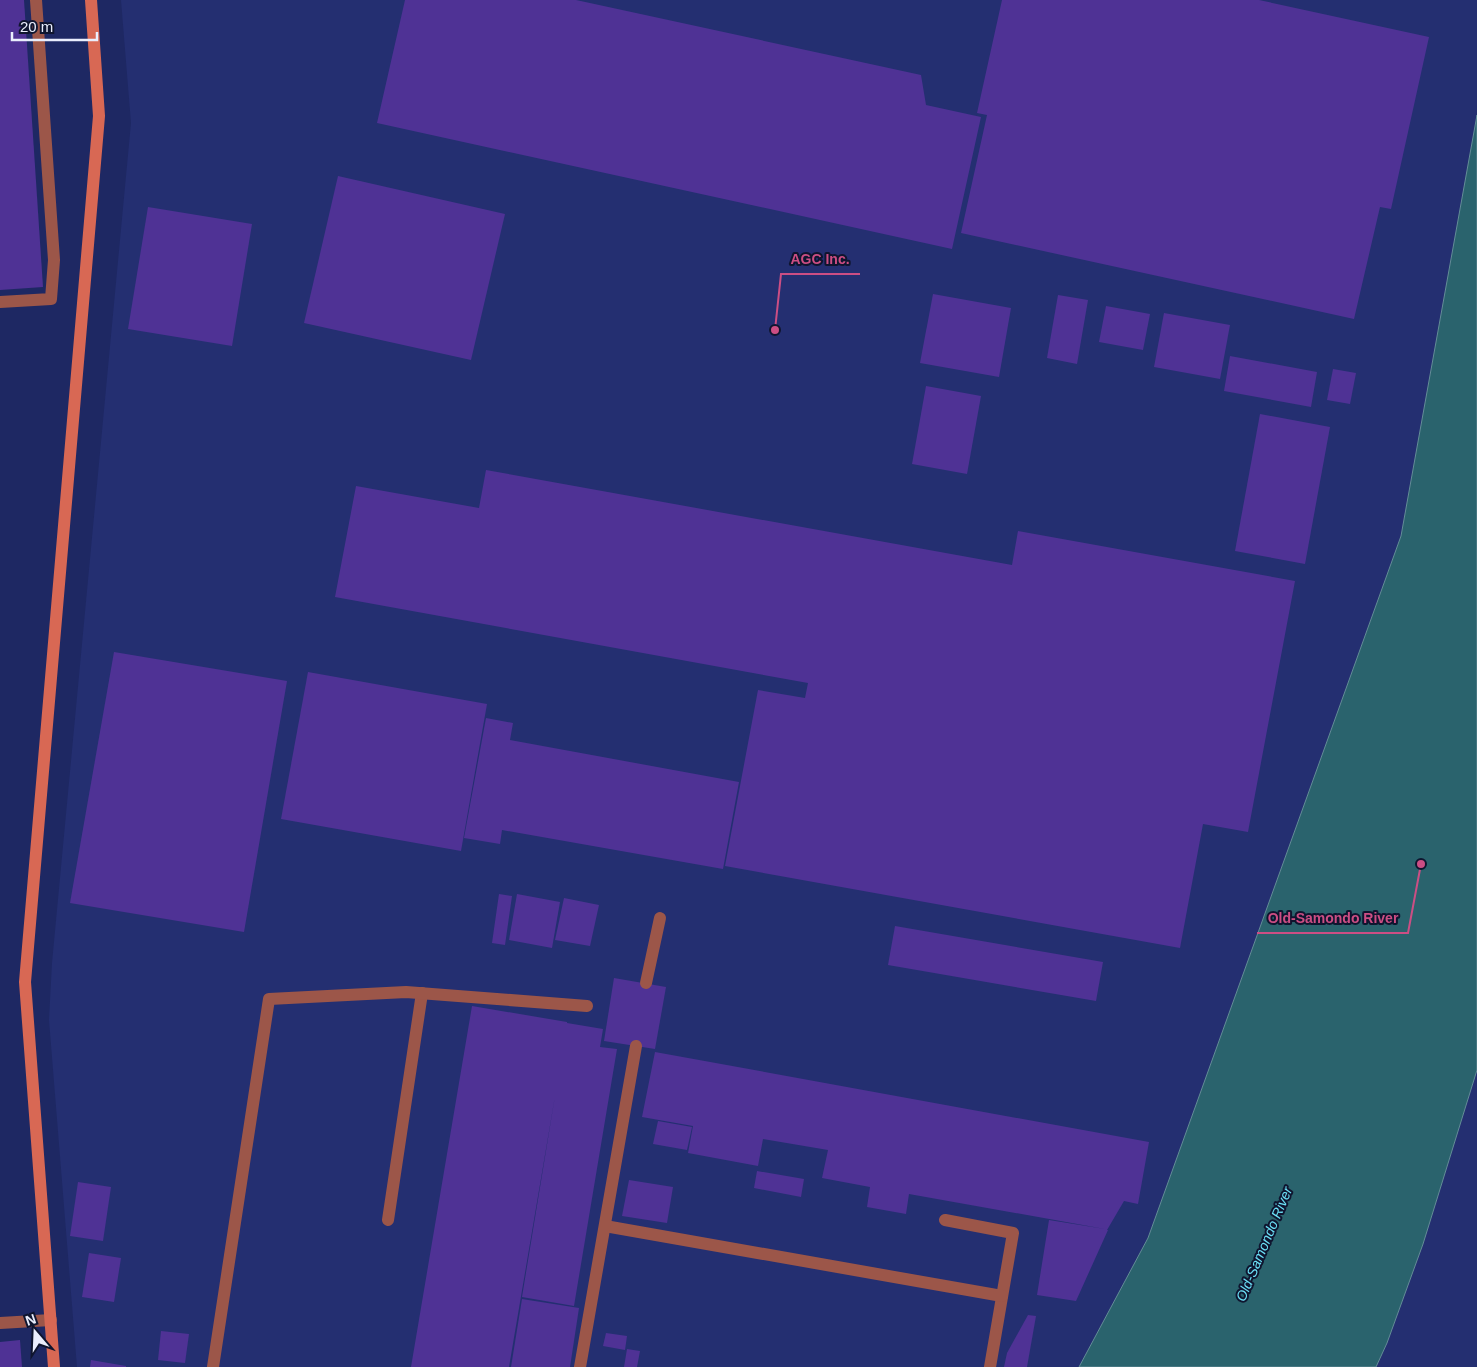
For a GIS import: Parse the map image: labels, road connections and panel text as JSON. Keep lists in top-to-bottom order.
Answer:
{
  "water": ["Old-Samondo River"],
  "places": ["AGC Inc.", "Old-Samondo River"],
  "scale_bar": "20 m",
  "north": "top"
}
